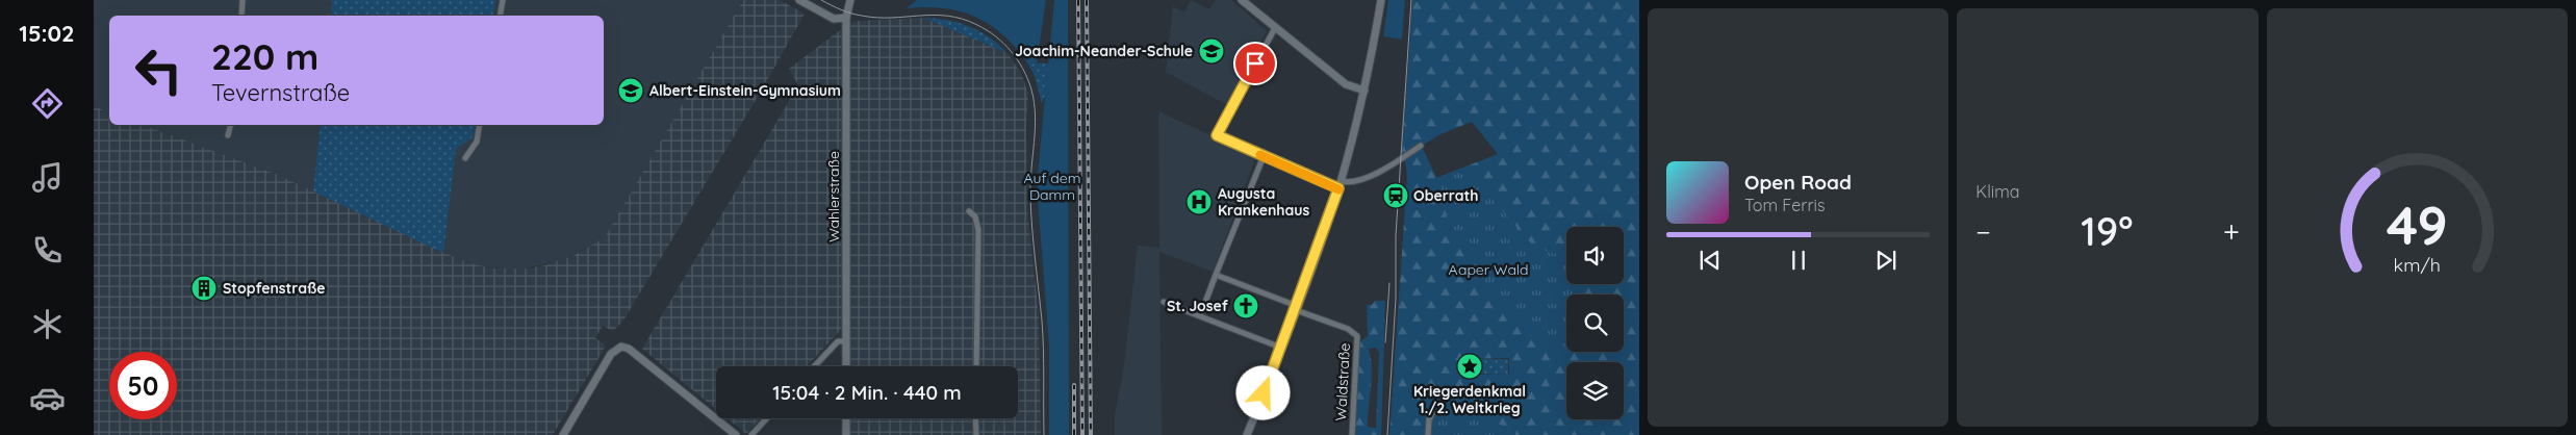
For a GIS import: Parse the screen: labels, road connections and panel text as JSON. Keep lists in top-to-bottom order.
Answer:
{
  "streets": {
    "main road": ["Wahlerstraße"],
    "street": ["Waldstraße"]
  },
  "parks": ["Auf dem Damm", "Aaper Wald"],
  "places": {
    "school or university": ["Joachim-Neander-Schule", "Albert-Einstein-Gymnasium"],
    "station": ["Oberrath"],
    "hospital": ["Augusta Krankenhaus"],
    "building": ["Stopfenstraße"],
    "church": ["St. Josef"],
    "place": ["Kriegerdenkmal 1./2. Weltkrieg"]
  },
  "page": {
    "tabs": "15:02",
    "tile": "Klima",
    "turn": ["220 m", "Tevernstraße"],
    "song": ["Open Road", "Tom Ferris"],
    "heat": ["−", "19°", "+"],
    "limit": "50",
    "trip": "15:04 · 2 Min. · 440 m",
    "gauge": ["49", "km/h"]
  }
}
